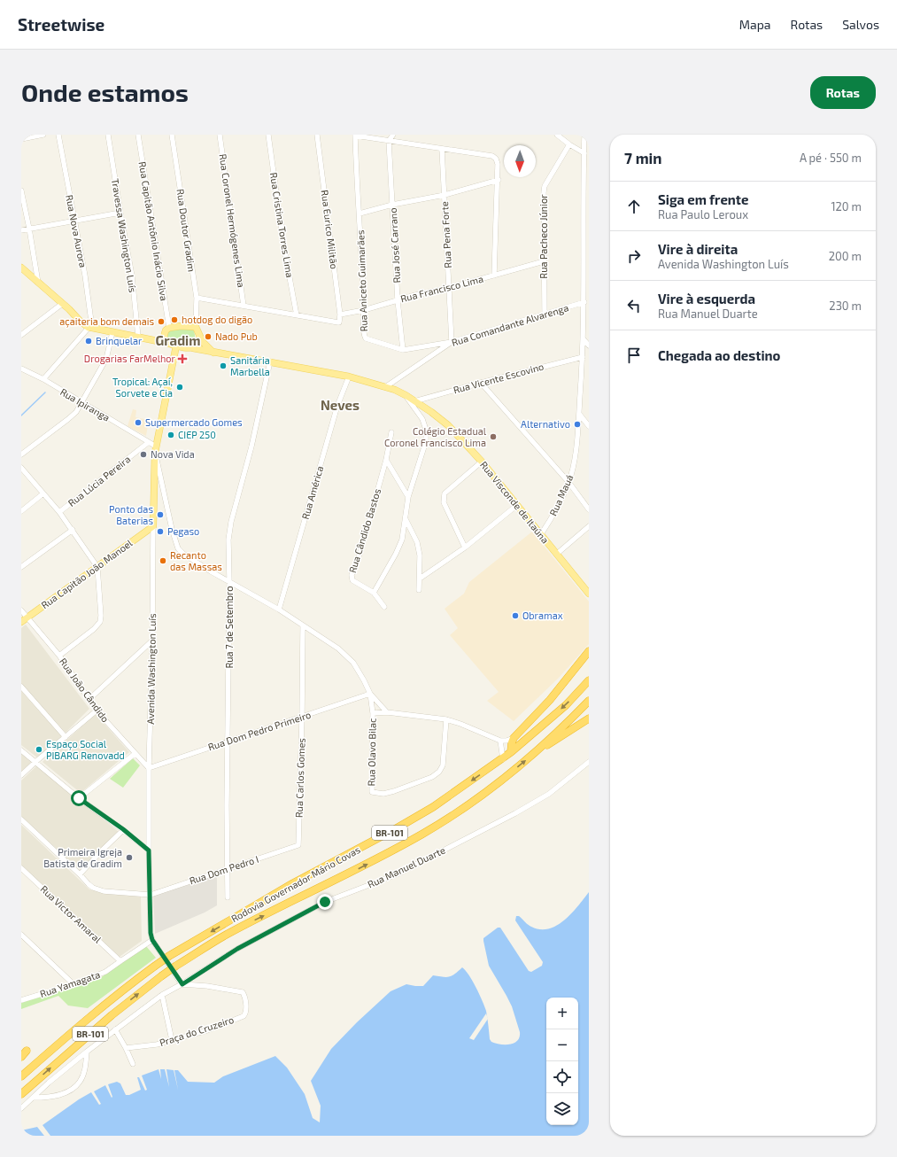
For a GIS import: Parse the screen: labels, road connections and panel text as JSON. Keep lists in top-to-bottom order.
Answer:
{
  "streets": {
    "highway": ["BR-101", "Rodovia Governador Mário Covas"],
    "main road": ["Rua Visconde de Itaúna", "Rua Capitão João Manoel", "Avenida Washington Luís"],
    "street": [
      "Rua Coronel Hermógenes Lima",
      "Rua Cristina Torres Lima",
      "Rua Eurico Militão",
      "Rua Doutor Gradim",
      "Rua Nova Aurora",
      "Rua Capitão Antônio Inácio Silva",
      "Rua Pena Forte",
      "Travessa Washington Luís",
      "Rua Pacheco Júnior",
      "Rua José Carrano",
      "Rua Aniceto Guimarães",
      "Rua Francisco Lima",
      "Rua Comandante Alvarenga",
      "Rua Vicente Escovino",
      "Rua Ipiranga",
      "Rua Lúcia Pereira",
      "Rua América",
      "Rua Mauá",
      "Rua Cândido Bastos",
      "Rua 7 de Setembro",
      "Rua João Cândido",
      "Rua Dom Pedro Primeiro",
      "Rua Olavo Bilac",
      "Rua Carlos Gomes",
      "Rua Manuel Duarte",
      "Rua Dom Pedro I",
      "Rua Victor Amaral",
      "Rua Yamagata",
      "Praça do Cruzeiro"
    ]
  },
  "crossings": [
    ["Rua Cristina Torres Lima", "Rua Eurico Militão"],
    ["Rua Eurico Militão", "Rua Francisco Lima"],
    ["Rua Pena Forte", "Rua Aniceto Guimarães"],
    ["Rua Pena Forte", "Rua Francisco Lima"],
    ["Rua Pena Forte", "Rua Comandante Alvarenga"],
    ["Rua Pacheco Júnior", "Rua Francisco Lima"],
    ["Rua Pacheco Júnior", "Rua Comandante Alvarenga"],
    ["Rua José Carrano", "Rua Aniceto Guimarães"],
    ["Rua José Carrano", "Rua Francisco Lima"],
    ["Rua Aniceto Guimarães", "Rua Francisco Lima"],
    ["Rua Aniceto Guimarães", "Rua Comandante Alvarenga"],
    ["Rua Comandante Alvarenga", "Rua Mauá"],
    ["Rua Comandante Alvarenga", "Rua Visconde de Itaúna"],
    ["Rua Vicente Escovino", "Rua Mauá"],
    ["Rua Vicente Escovino", "Rua Visconde de Itaúna"],
    ["Rua Ipiranga", "Rua Lúcia Pereira"],
    ["Rua América", "Rua Visconde de Itaúna"],
    ["Rua Mauá", "Rua Visconde de Itaúna"],
    ["Rua Visconde de Itaúna", "Rua 7 de Setembro"],
    ["Rua Visconde de Itaúna", "Avenida Washington Luís"],
    ["Rua Capitão João Manoel", "Avenida Washington Luís"],
    ["Rua Capitão João Manoel", "Rua João Cândido"],
    ["Rua 7 de Setembro", "Rua Dom Pedro Primeiro"],
    ["Rua 7 de Setembro", "Rua Dom Pedro I"],
    ["Avenida Washington Luís", "Rua João Cândido"],
    ["Avenida Washington Luís", "Rua Dom Pedro Primeiro"],
    ["Avenida Washington Luís", "Rua Manuel Duarte"],
    ["Avenida Washington Luís", "Rua Dom Pedro I"],
    ["Avenida Washington Luís", "Rua Yamagata"],
    ["Avenida Washington Luís", "Praça do Cruzeiro"],
    ["Rua João Cândido", "Rua Dom Pedro Primeiro"],
    ["Rua Dom Pedro Primeiro", "Rua Olavo Bilac"],
    ["Rua Dom Pedro Primeiro", "Rua Carlos Gomes"],
    ["Rua Carlos Gomes", "Rua Dom Pedro I"],
    ["Rua Manuel Duarte", "Praça do Cruzeiro"],
    ["Rua Victor Amaral", "Rua Yamagata"]
  ],
  "districts": ["Gradim", "Neves"],
  "places": {
    "other": [
      "hotdog do digão",
      "açaiteria bom demais",
      "Nado Pub",
      "Brinquelar",
      "Sanitária Marbella",
      "Tropical: Açaí, Sorvete e Cia",
      "Supermercado Gomes",
      "Alternativo",
      "CIEP 250",
      "Colégio Estadual Coronel Francisco Lima",
      "Nova Vida",
      "Ponto das Baterias",
      "Pegaso",
      "Recanto das Massas",
      "Obramax",
      "Espaço Social PIBARG Renovadd",
      "Primeira Igreja Batista de Gradim"
    ],
    "health": ["Drogarias FarMelhor"]
  },
  "north": "bottom",
  "page": {
    "header": "Streetwise",
    "nav": ["Mapa", "Rotas", "Salvos"],
    "buttons": "Rotas",
    "title": "Onde estamos",
    "heading": ["7 min", "A pé · 550 m"],
    "list": [
      ["Siga em frente", "Rua Paulo Leroux", "120 m"],
      ["Vire à direita", "Avenida Washington Luís", "200 m"],
      ["Vire à esquerda", "Rua Manuel Duarte", "230 m"],
      "Chegada ao destino"
    ],
    "map_buttons": ["+", "−"]
  }
}
